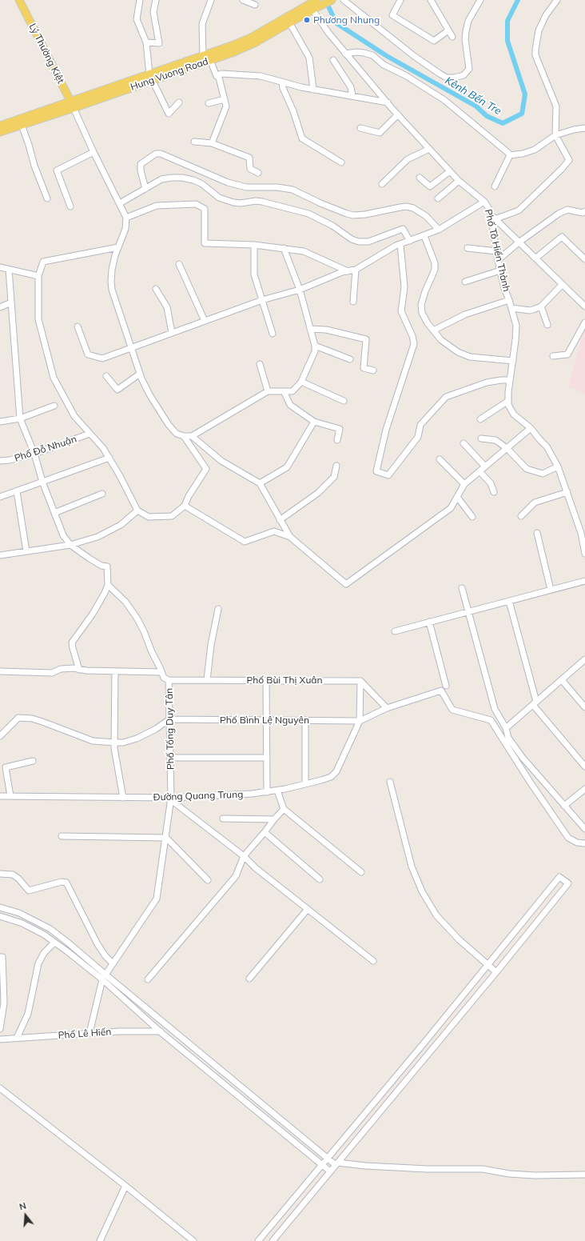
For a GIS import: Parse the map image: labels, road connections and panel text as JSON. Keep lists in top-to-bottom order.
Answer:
{
  "streets": {
    "main road": ["Lý Thường Kiệt", "Hung Vuong Road"],
    "street": [
      "Phố Tô Hiến Thành",
      "Phố Đỗ Nhuận",
      "Phố Bùi Thị Xuân",
      "Phố Bình Lệ Nguyên",
      "Phố Tống Duy Tân",
      "Đường Quang Trung",
      "Phố Lê Hiến"
    ]
  },
  "crossings": [
    ["Lý Thường Kiệt", "Hung Vuong Road"],
    ["Hung Vuong Road", "Phố Tô Hiến Thành"],
    ["Phố Bùi Thị Xuân", "Phố Tống Duy Tân"],
    ["Phố Bình Lệ Nguyên", "Phố Tống Duy Tân"],
    ["Phố Bình Lệ Nguyên", "Đường Quang Trung"],
    ["Phố Tống Duy Tân", "Đường Quang Trung"],
    ["Phố Tống Duy Tân", "Phố Lê Hiến"]
  ],
  "water": ["Kênh Bến Tre"],
  "places": ["Phương Nhung"],
  "north": "top"
}
